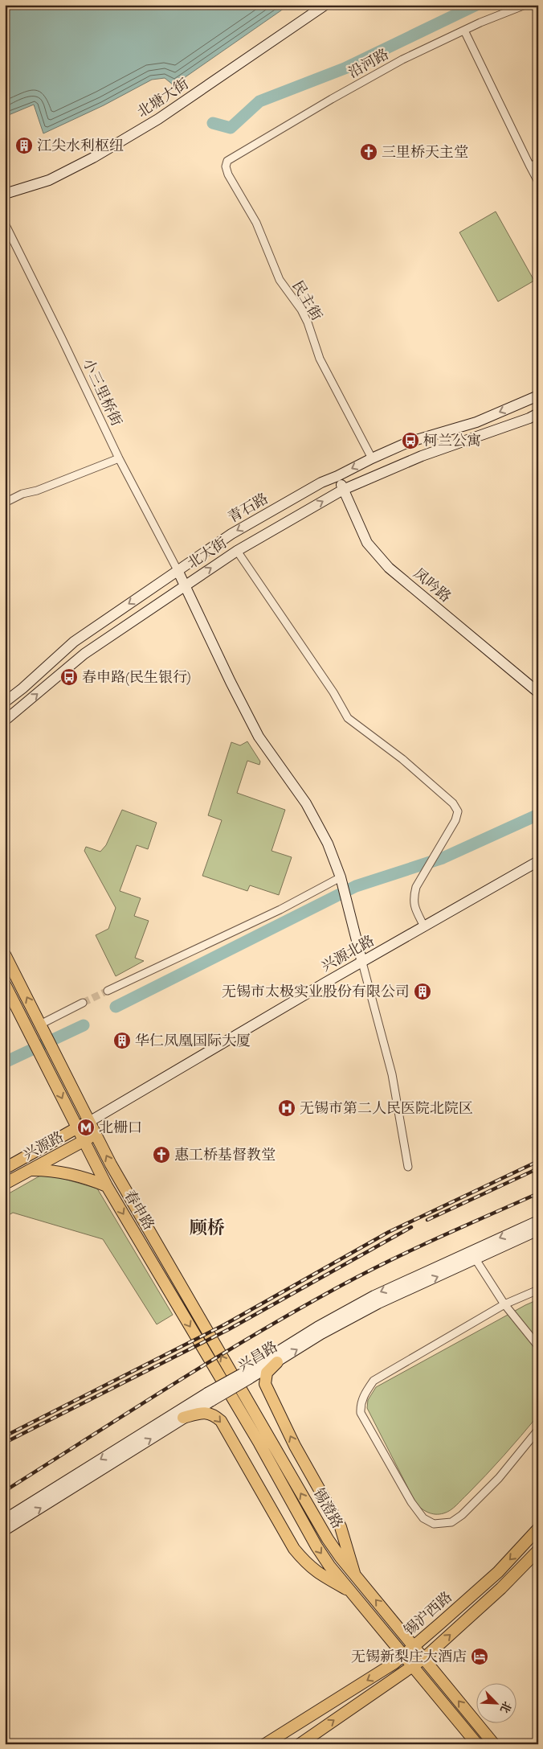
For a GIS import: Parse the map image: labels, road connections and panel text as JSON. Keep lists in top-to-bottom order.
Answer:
{
  "streets": {
    "main road": [
      "北塘大街",
      "青石路",
      "北大街",
      "凤吟路",
      "兴源北路",
      "兴源路",
      "春申路",
      "兴昌路",
      "锡澄路",
      "锡沪西路"
    ],
    "street": ["沿河路", "民主街", "小三里桥街"]
  },
  "crossings": [
    ["沿河路", "民主街"],
    ["民主街", "青石路"],
    ["小三里桥街", "青石路"],
    ["青石路", "凤吟路"],
    ["北大街", "凤吟路"],
    ["兴源北路", "兴源路"],
    ["兴源北路", "春申路"],
    ["兴源路", "春申路"],
    ["春申路", "锡澄路"],
    ["锡澄路", "锡沪西路"]
  ],
  "one_way": ["青石路", "北大街"],
  "districts": ["顾桥"],
  "places": {
    "building": ["江尖水利枢纽", "无锡市太极实业股份有限公司", "华仁凤凰国际大厦"],
    "church": ["三里桥天主堂", "惠工桥基督教堂"],
    "bus stop": ["柯兰公寓", "春申路(民生银行)"],
    "hospital": ["无锡市第二人民医院北院区"],
    "metro station": ["北栅口"],
    "hotel": ["无锡新梨庄大酒店"]
  },
  "north": "bottom right"
}
